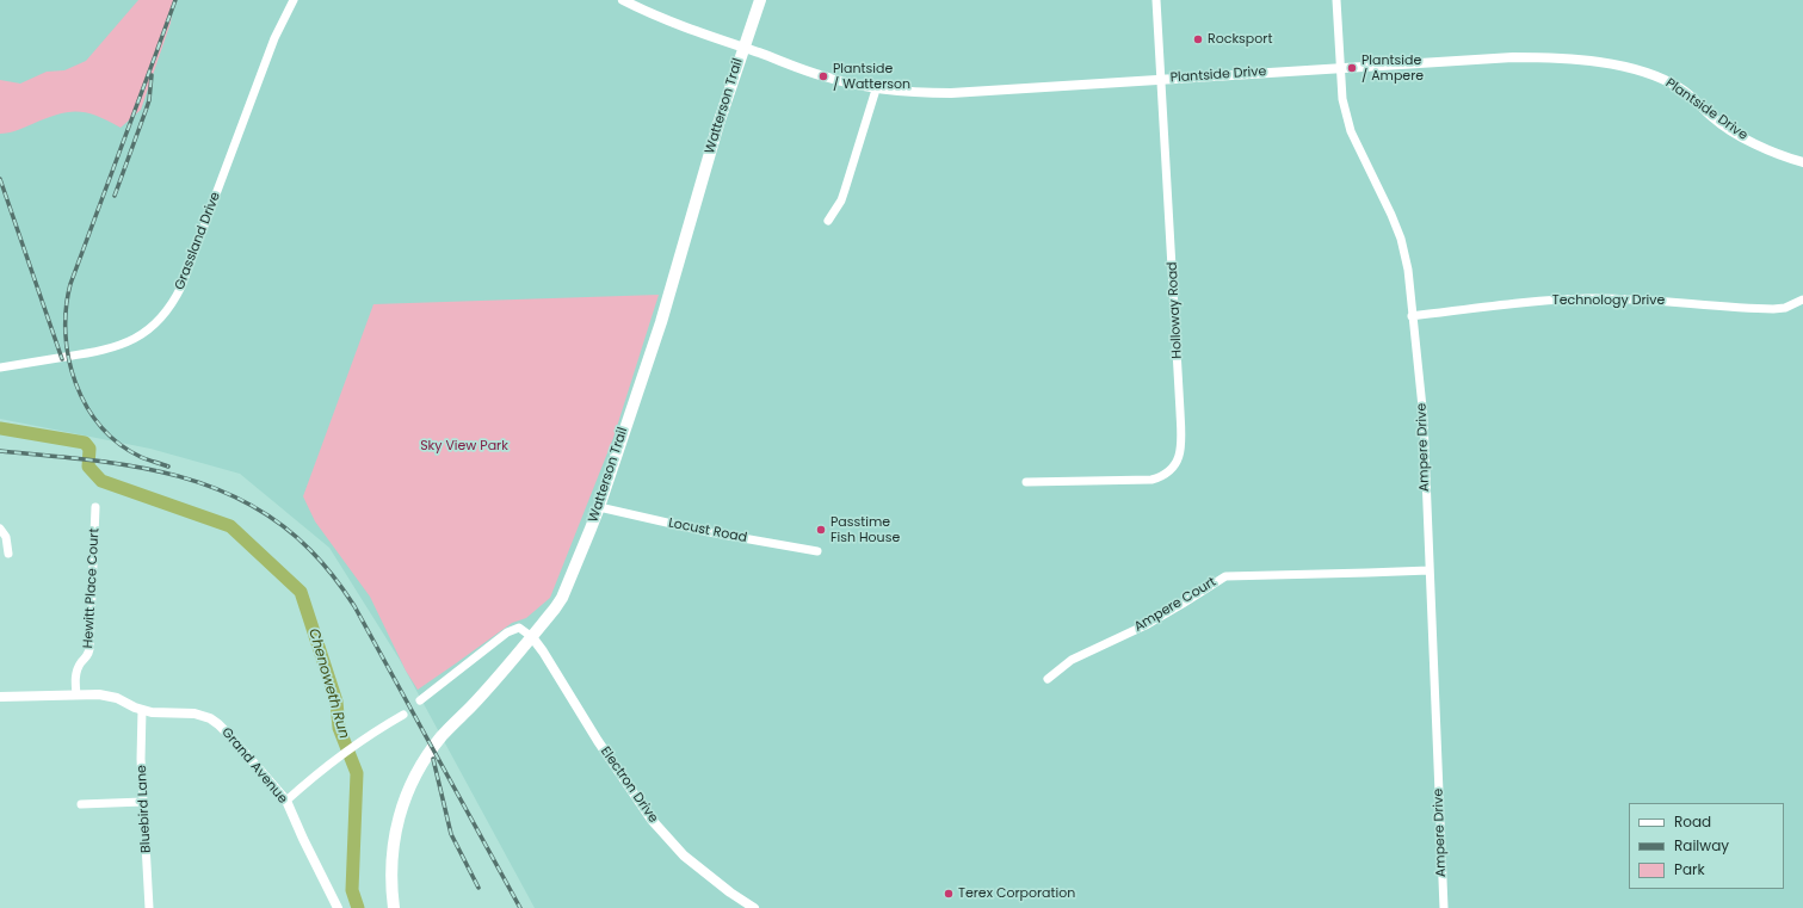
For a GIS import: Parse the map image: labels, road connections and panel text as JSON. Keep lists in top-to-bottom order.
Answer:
{
  "streets": {
    "main road": ["Watterson Trail"],
    "street": [
      "Plantside Drive",
      "Grassland Drive",
      "Technology Drive",
      "Holloway Road",
      "Ampere Drive",
      "Locust Road",
      "Hewitt Place Court",
      "Ampere Court",
      "Grand Avenue",
      "Electron Drive",
      "Bluebird Lane"
    ]
  },
  "crossings": [
    ["Plantside Drive", "Watterson Trail"],
    ["Plantside Drive", "Holloway Road"],
    ["Plantside Drive", "Ampere Drive"],
    ["Watterson Trail", "Locust Road"],
    ["Watterson Trail", "Electron Drive"],
    ["Technology Drive", "Ampere Drive"],
    ["Ampere Drive", "Ampere Court"],
    ["Hewitt Place Court", "Grand Avenue"],
    ["Grand Avenue", "Bluebird Lane"]
  ],
  "water": ["Chenoweth Run"],
  "parks": ["Sky View Park"],
  "places": [
    "Rocksport",
    "Plantside / Ampere",
    "Plantside / Watterson",
    "Passtime Fish House",
    "Terex Corporation"
  ],
  "legend": ["Road", "Railway", "Park"]
}
